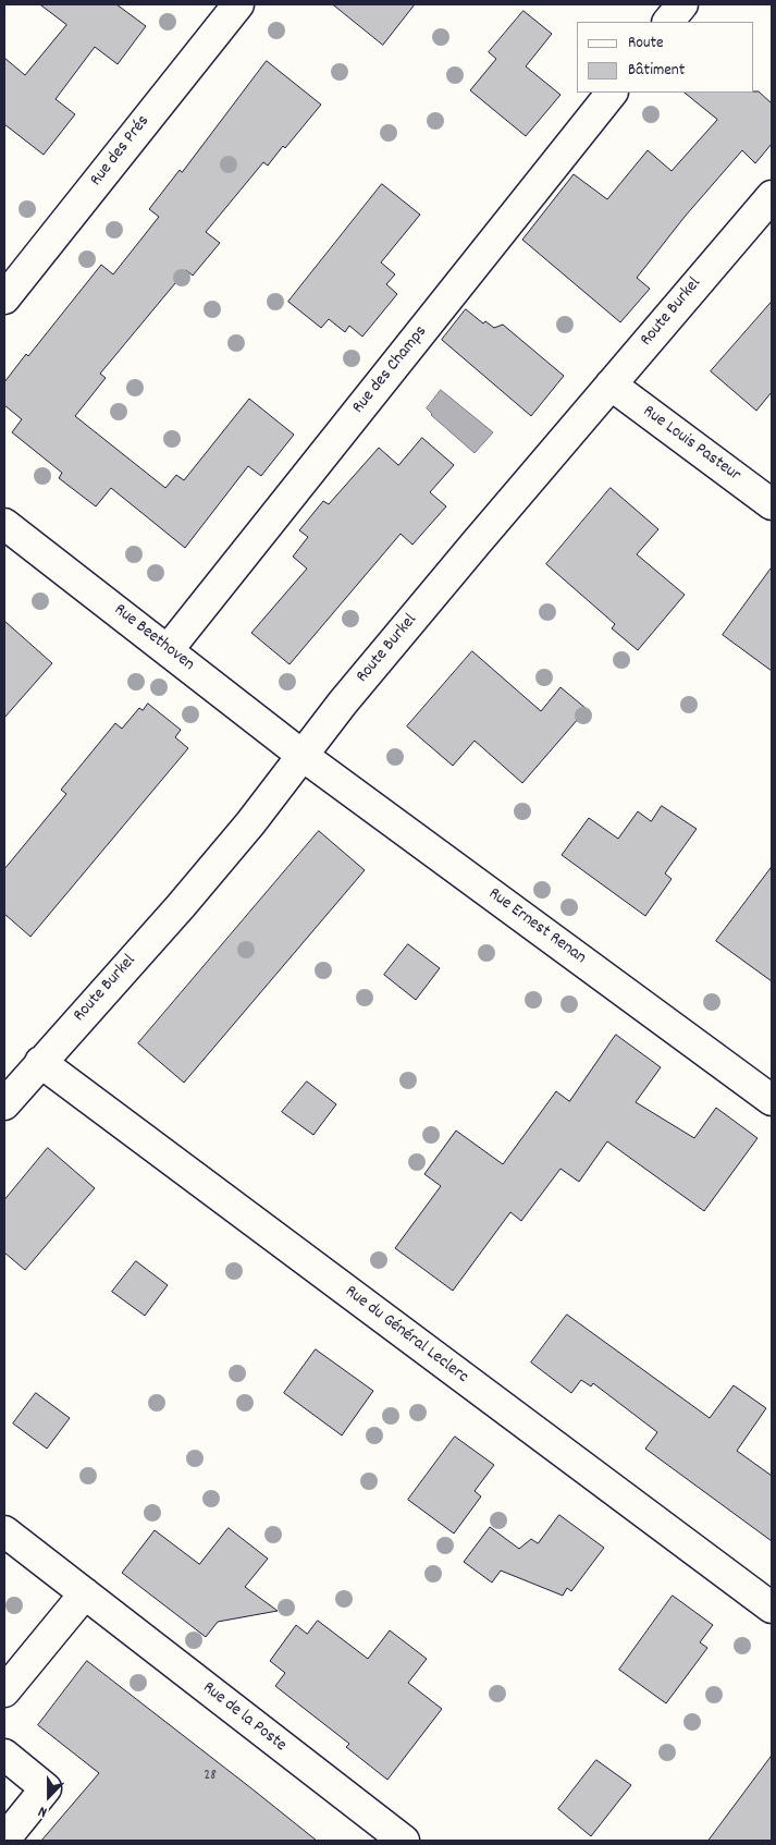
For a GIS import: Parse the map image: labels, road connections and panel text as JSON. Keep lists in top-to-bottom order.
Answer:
{
  "streets": {
    "street": [
      "Rue des Prés",
      "Route Burkel",
      "Rue des Champs",
      "Rue Louis Pasteur",
      "Rue Beethoven",
      "Rue Ernest Renan",
      "Rue du Général Leclerc",
      "Rue de la Poste"
    ]
  },
  "crossings": [
    ["Route Burkel", "Rue Louis Pasteur"],
    ["Route Burkel", "Rue Beethoven"],
    ["Route Burkel", "Rue Ernest Renan"],
    ["Route Burkel", "Rue du Général Leclerc"],
    ["Rue des Champs", "Rue Beethoven"],
    ["Rue Beethoven", "Rue Ernest Renan"]
  ],
  "house_numbers": ["28"],
  "legend": ["Route", "Bâtiment"],
  "north": "bottom"
}
